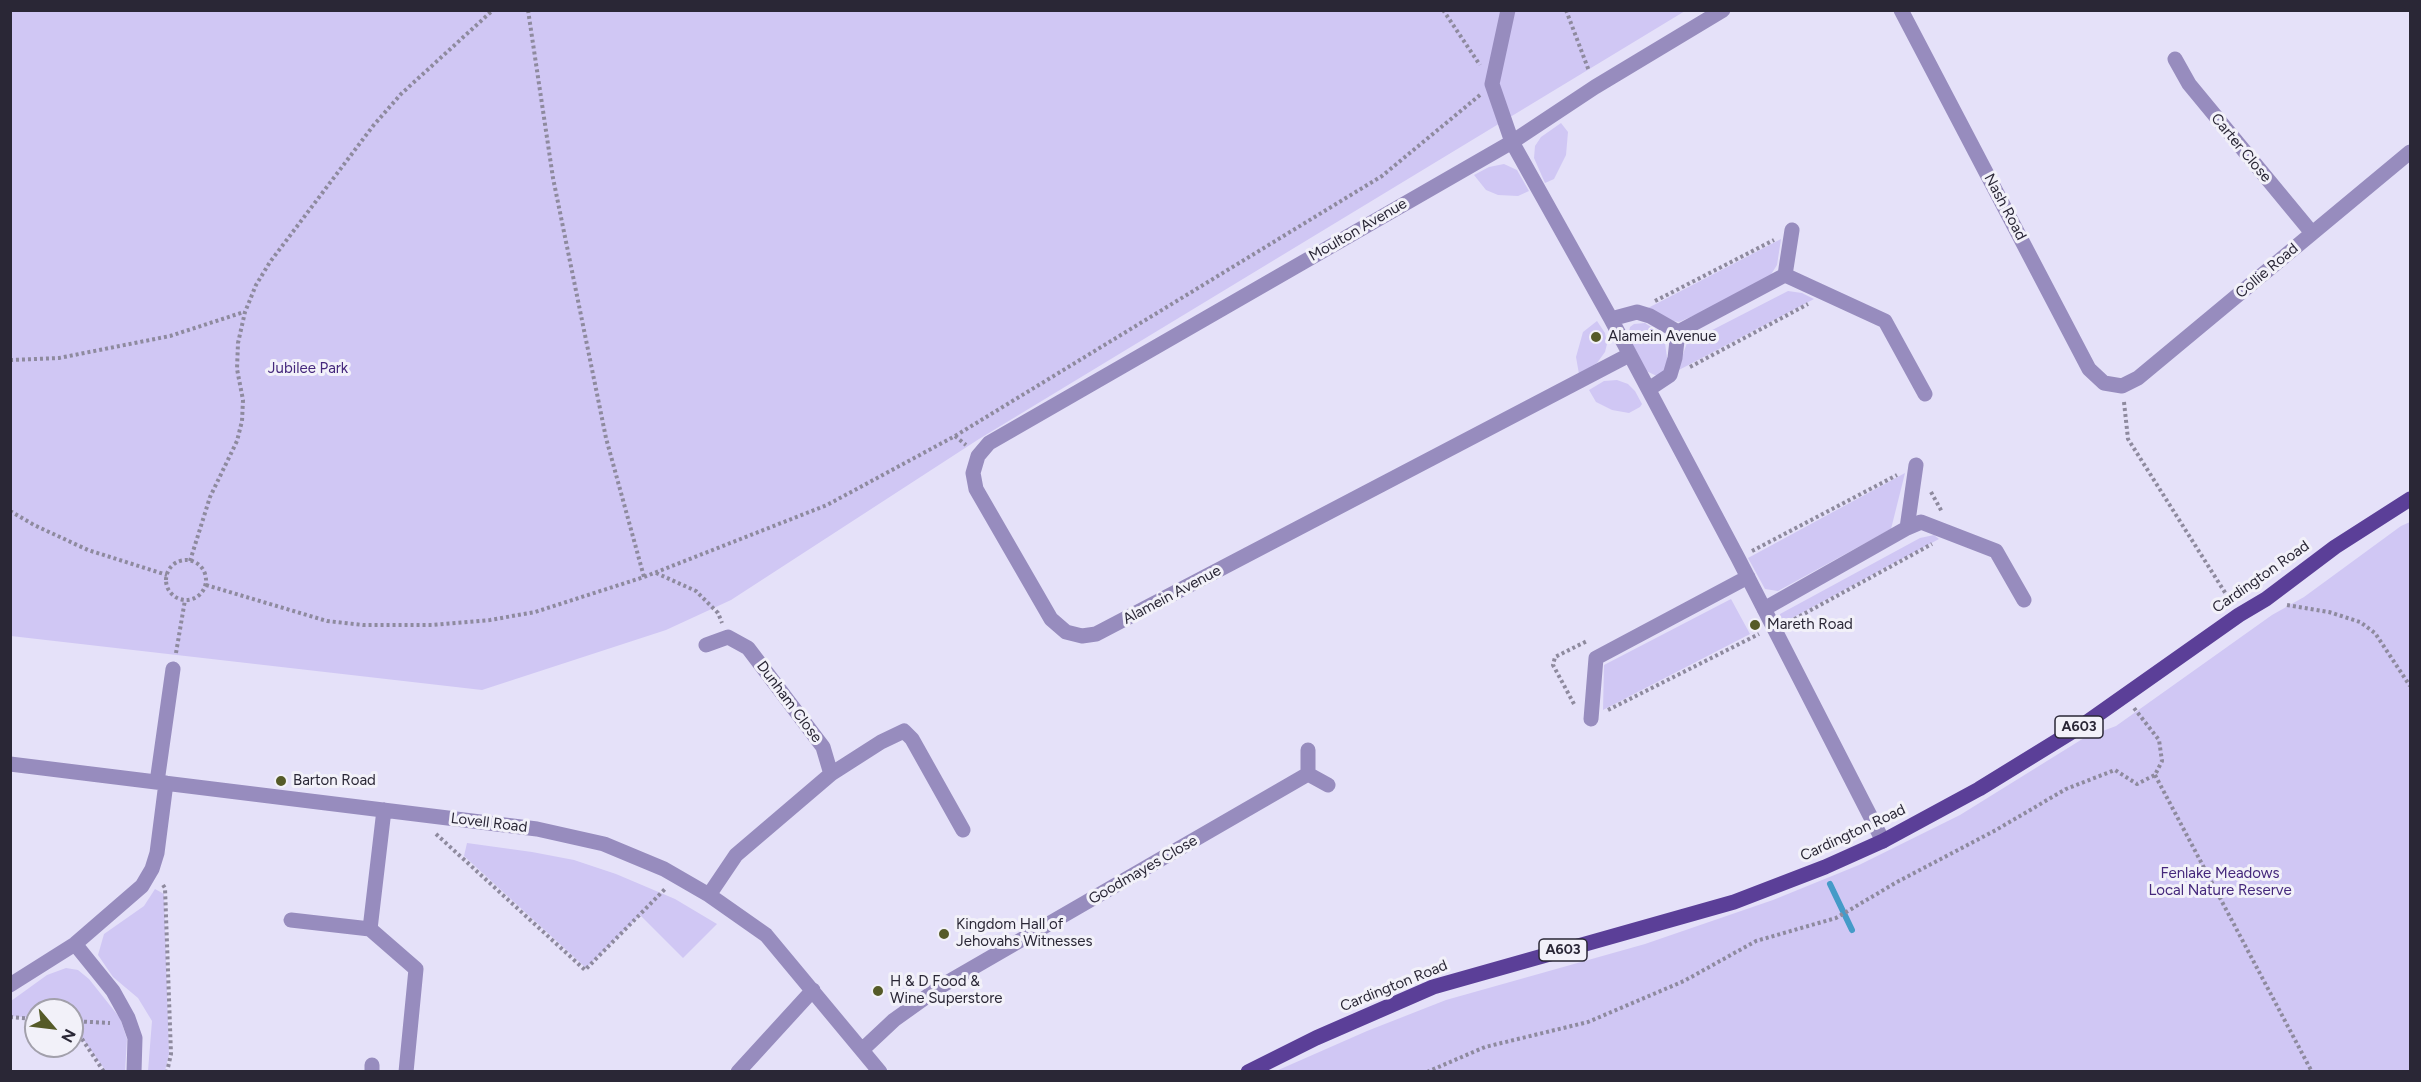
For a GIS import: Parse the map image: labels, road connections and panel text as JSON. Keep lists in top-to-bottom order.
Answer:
{
  "streets": {
    "main road": ["Cardington Road", "A603"],
    "street": [
      "Carter Close",
      "Nash Road",
      "Moulton Avenue",
      "Collie Road",
      "Alamein Avenue",
      "Dunham Close",
      "Lovell Road",
      "Goodmayes Close"
    ]
  },
  "crossings": [
    ["Carter Close", "Collie Road"],
    ["Nash Road", "Collie Road"],
    ["Moulton Avenue", "Alamein Avenue"],
    ["Lovell Road", "Goodmayes Close"]
  ],
  "parks": ["Jubilee Park", "Fenlake Meadows Local Nature Reserve"],
  "places": [
    "Alamein Avenue",
    "Mareth Road",
    "Barton Road",
    "Kingdom Hall of Jehovahs Witnesses",
    "H & D Food & Wine Superstore"
  ],
  "north": "bottom right"
}
